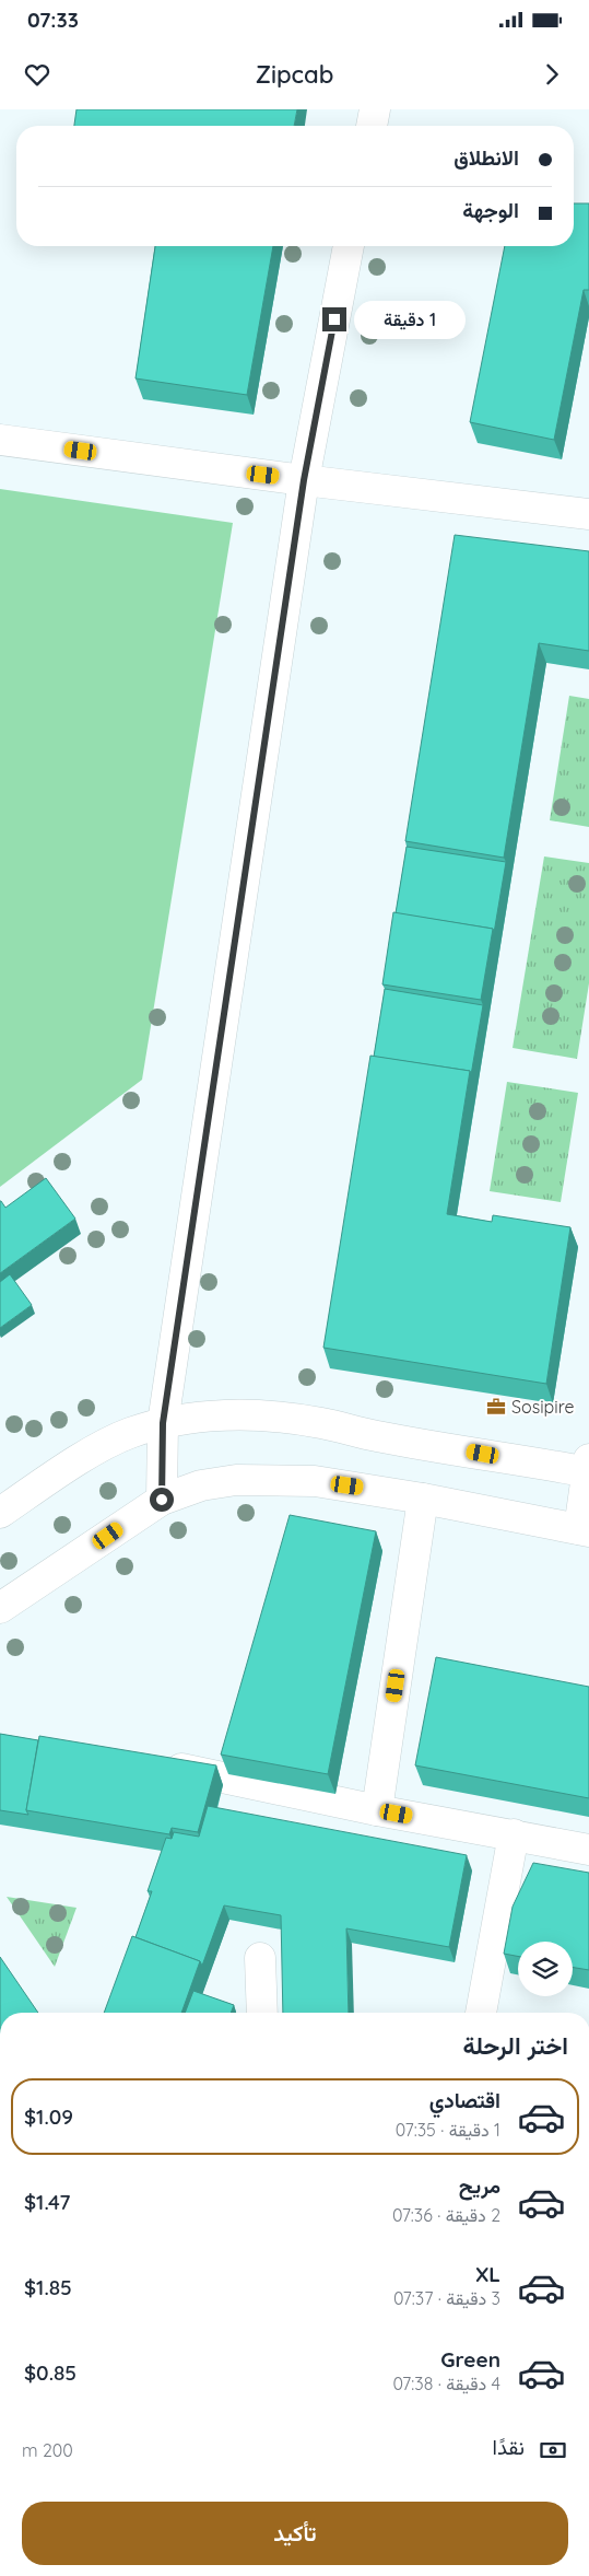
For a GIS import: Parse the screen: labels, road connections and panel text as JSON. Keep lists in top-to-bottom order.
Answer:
{
  "places": {
    "office": ["Sosipire"]
  },
  "page": {
    "status": "07:33",
    "header": "Zipcab",
    "banner": ["الانطلاق", "الوجهة"],
    "bubble": "1 دقيقة",
    "heading": "اختر الرحلة",
    "list": [
      {
        "name": "اقتصادي",
        "note": "1 دقيقة · 07:35",
        "value": "$1.09"
      },
      {
        "name": "مريح",
        "note": "2 دقيقة · 07:36",
        "value": "$1.47"
      },
      {
        "name": "XL",
        "note": "3 دقيقة · 07:37",
        "value": "$1.85"
      },
      {
        "name": "Green",
        "note": "4 دقيقة · 07:38",
        "value": "$0.85"
      }
    ],
    "pay": ["نقدًا", "200 m"],
    "buttons": "تأكيد"
  }
}
